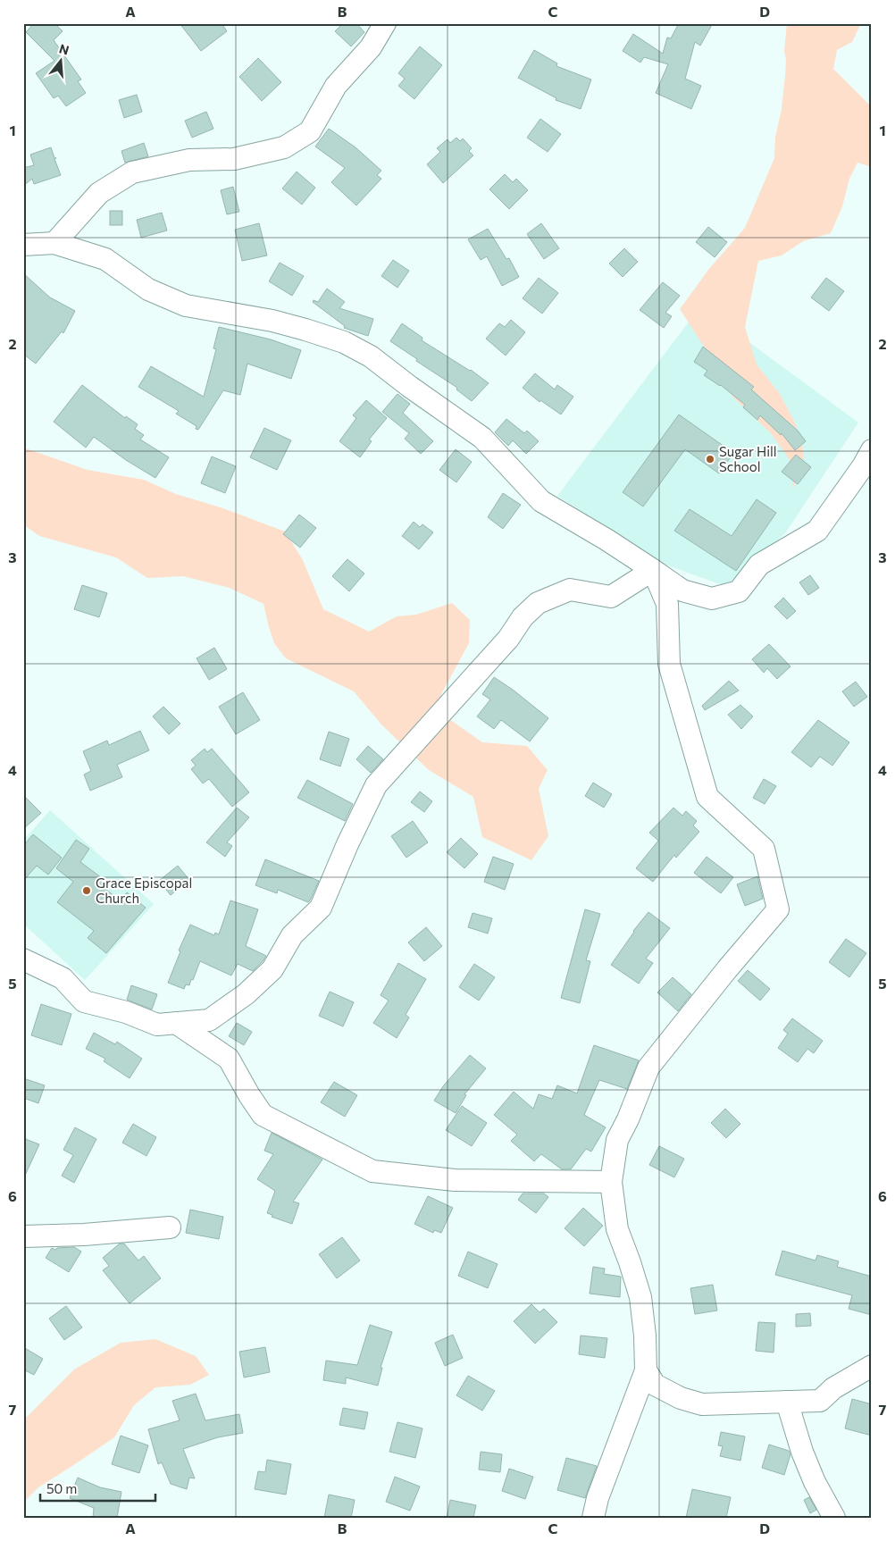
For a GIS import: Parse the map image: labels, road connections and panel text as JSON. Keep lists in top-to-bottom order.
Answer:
{
  "places": ["Sugar Hill School", "Grace Episcopal Church"],
  "scale_bar": "50 m",
  "north": "top",
  "grid": {
    "columns": [
      "A",
      "B",
      "C",
      "D"
    ],
    "rows": [
      "1",
      "2",
      "3",
      "4",
      "5",
      "6",
      "7"
    ]
  }
}
